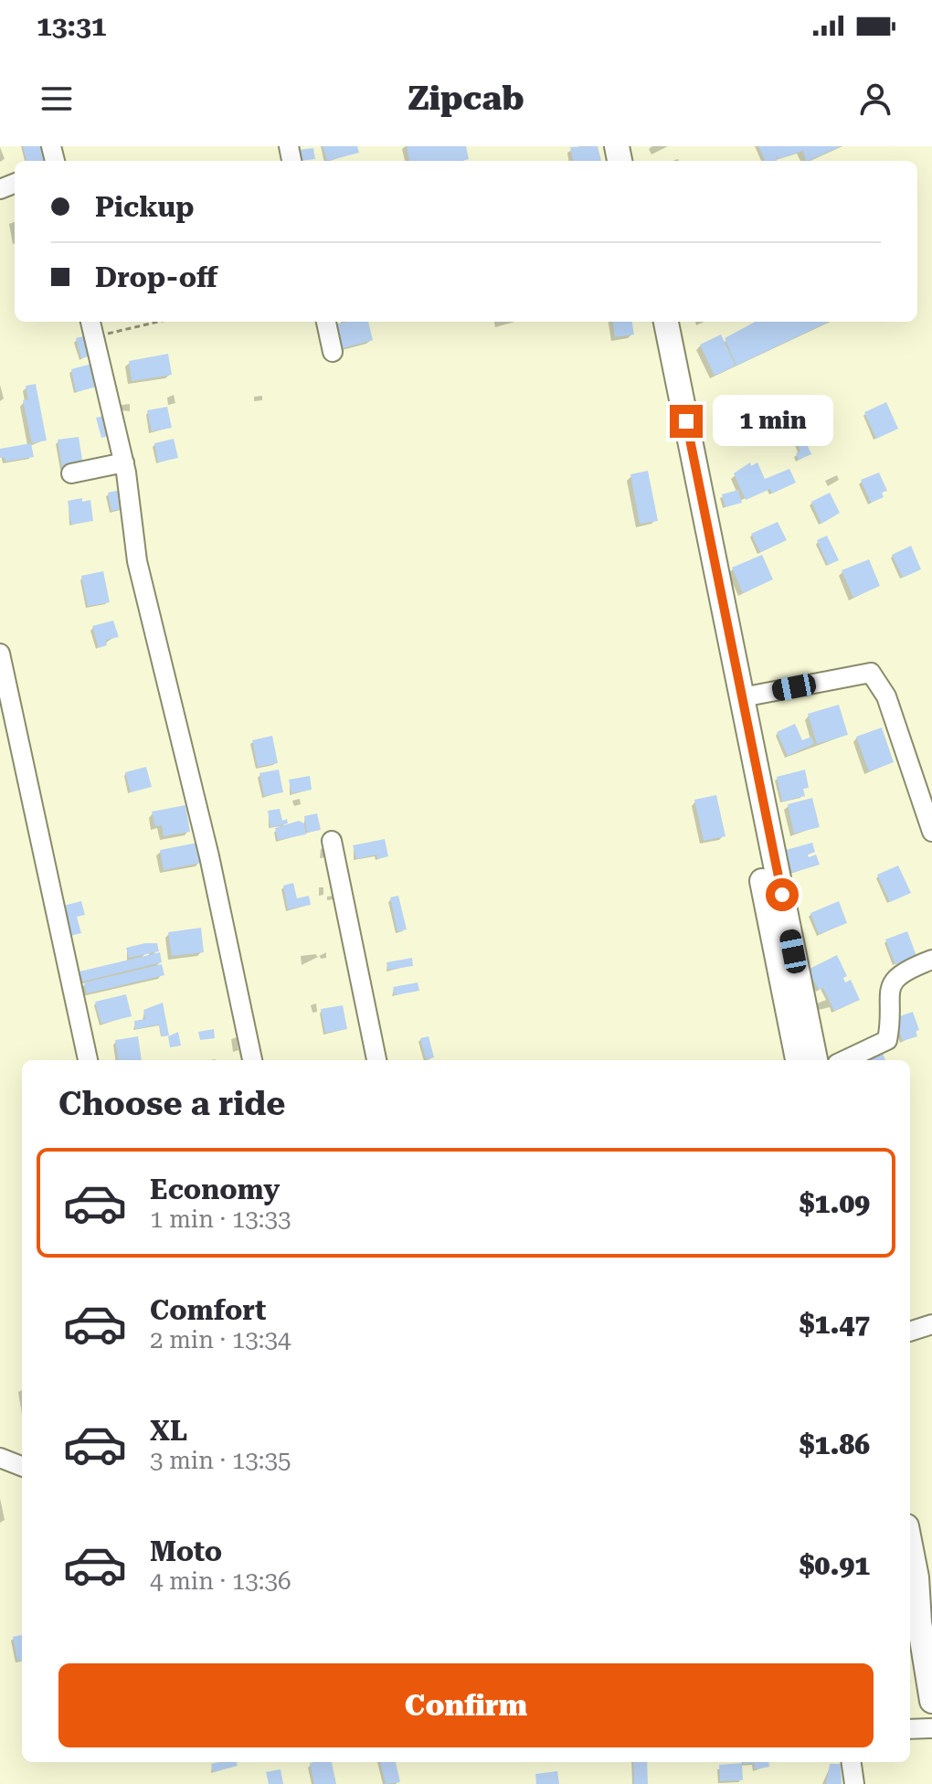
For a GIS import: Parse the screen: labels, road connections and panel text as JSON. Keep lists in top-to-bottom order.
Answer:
{
  "page": {
    "status": "13:31",
    "header": "Zipcab",
    "banner": ["Pickup", "Drop-off"],
    "bubble": "1 min",
    "heading": "Choose a ride",
    "list": [
      {
        "name": "Economy",
        "note": "1 min · 13:33",
        "value": "$1.09"
      },
      {
        "name": "Comfort",
        "note": "2 min · 13:34",
        "value": "$1.47"
      },
      {
        "name": "XL",
        "note": "3 min · 13:35",
        "value": "$1.86"
      },
      {
        "name": "Moto",
        "note": "4 min · 13:36",
        "value": "$0.91"
      }
    ],
    "buttons": "Confirm"
  }
}
